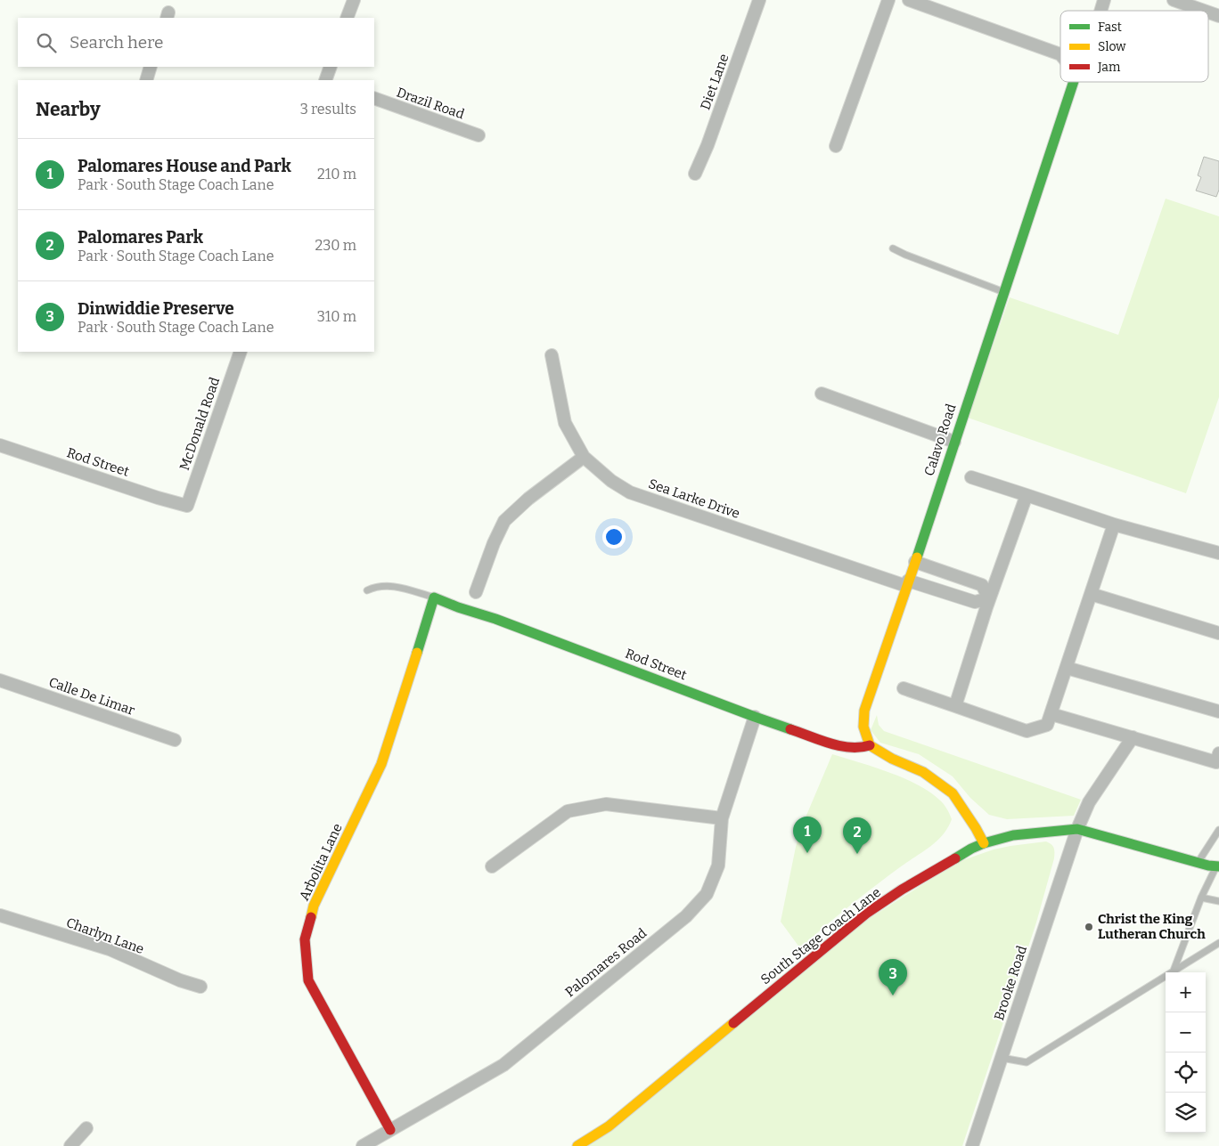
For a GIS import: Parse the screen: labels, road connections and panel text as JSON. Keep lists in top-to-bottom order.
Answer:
{
  "streets": {
    "street": [
      "Diet Lane",
      "Drazil Road",
      "McDonald Road",
      "Calavo Road",
      "Rod Street",
      "Sea Larke Drive",
      "Calle De Limar",
      "Arbolita Lane",
      "Charlyn Lane",
      "South Stage Coach Lane",
      "Palomares Road",
      "Brooke Road"
    ]
  },
  "crossings": [
    ["McDonald Road", "Rod Street"],
    ["Calavo Road", "Rod Street"],
    ["Calavo Road", "Sea Larke Drive"],
    ["Rod Street", "Arbolita Lane"],
    ["Rod Street", "Palomares Road"],
    ["Arbolita Lane", "Palomares Road"],
    ["South Stage Coach Lane", "Brooke Road"]
  ],
  "places": ["Christ the King Lutheran Church"],
  "legend": ["Fast", "Slow", "Jam"],
  "page": {
    "search": "Search here",
    "heading": ["Nearby", "3 results"],
    "list": [
      {
        "mark": "1",
        "name": "Palomares House and Park",
        "note": "Park · South Stage Coach Lane",
        "value": "210 m"
      },
      {
        "mark": "2",
        "name": "Palomares Park",
        "note": "Park · South Stage Coach Lane",
        "value": "230 m"
      },
      {
        "mark": "3",
        "name": "Dinwiddie Preserve",
        "note": "Park · South Stage Coach Lane",
        "value": "310 m"
      }
    ],
    "pins": ["1", "2", "3"],
    "map_buttons": ["+", "−"]
  }
}
